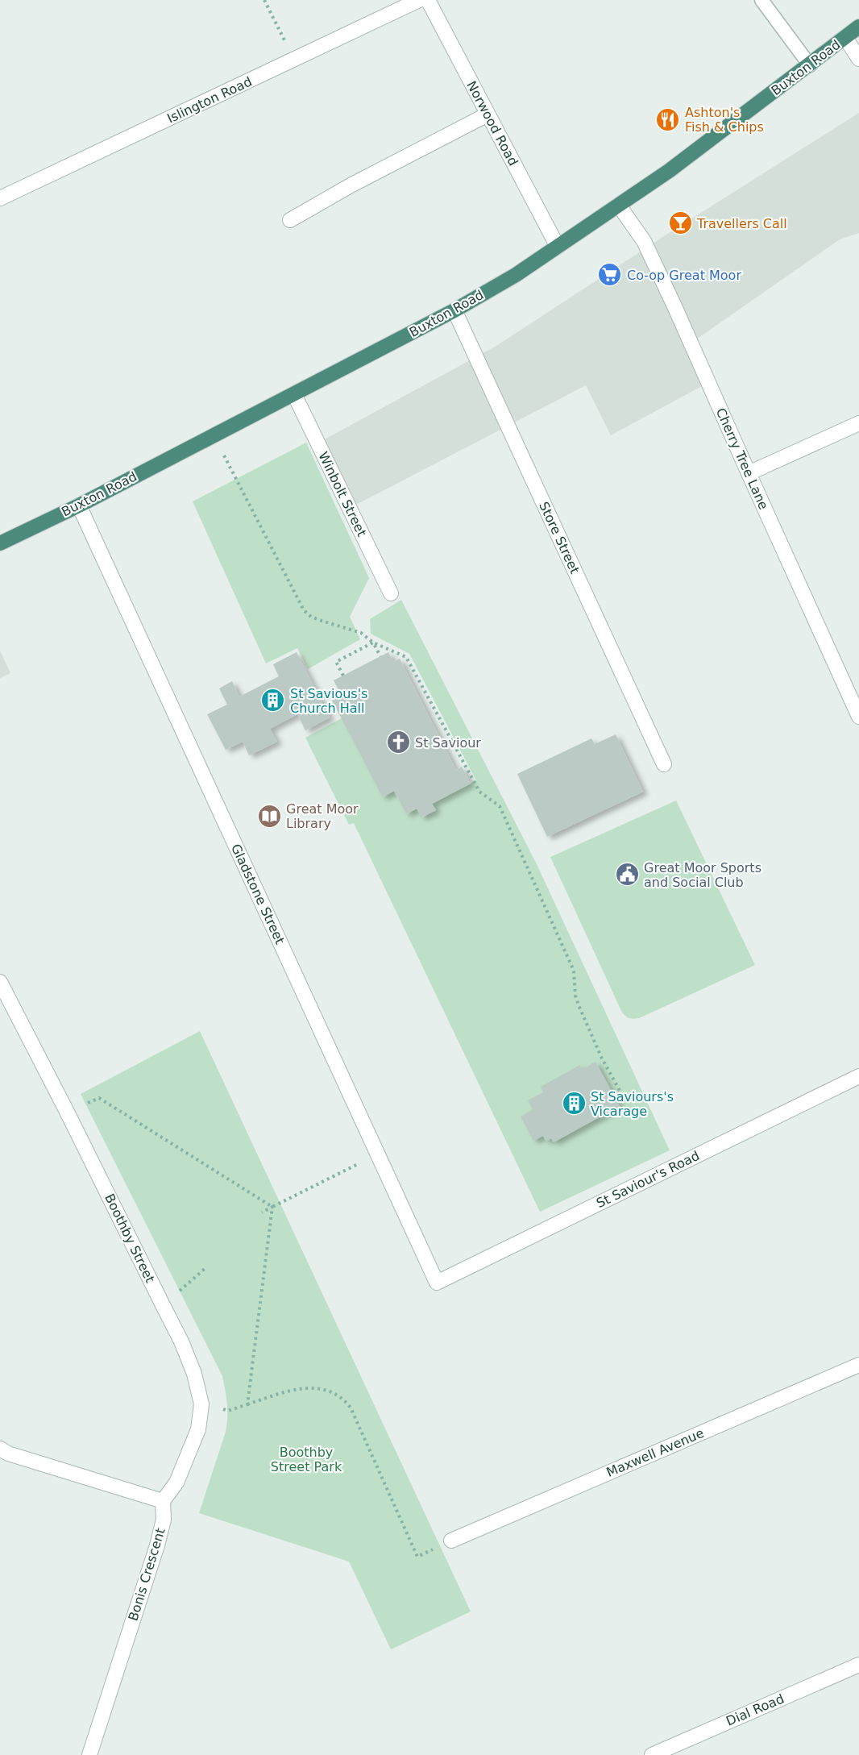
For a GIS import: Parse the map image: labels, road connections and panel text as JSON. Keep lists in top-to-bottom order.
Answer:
{
  "streets": {
    "highway": ["Buxton Road"],
    "street": [
      "Islington Road",
      "Norwood Road",
      "Cherry Tree Lane",
      "Winbolt Street",
      "Store Street",
      "Gladstone Street",
      "St Saviour's Road",
      "Boothby Street",
      "Maxwell Avenue",
      "Bonis Crescent",
      "Dial Road"
    ]
  },
  "crossings": [
    ["Buxton Road", "Norwood Road"],
    ["Buxton Road", "Cherry Tree Lane"],
    ["Buxton Road", "Winbolt Street"],
    ["Buxton Road", "Store Street"],
    ["Buxton Road", "Gladstone Street"],
    ["Gladstone Street", "St Saviour's Road"],
    ["Boothby Street", "Bonis Crescent"]
  ],
  "parks": ["Boothby Street Park"],
  "places": {
    "restaurant": ["Ashton's Fish & Chips"],
    "bar": ["Travellers Call"],
    "supermarket": ["Co-op Great Moor"],
    "building": ["St Savious's Church Hall", "St Saviours's Vicarage"],
    "church": ["St Saviour"],
    "library": ["Great Moor Library"],
    "public building": ["Great Moor Sports and Social Club"]
  }
}
